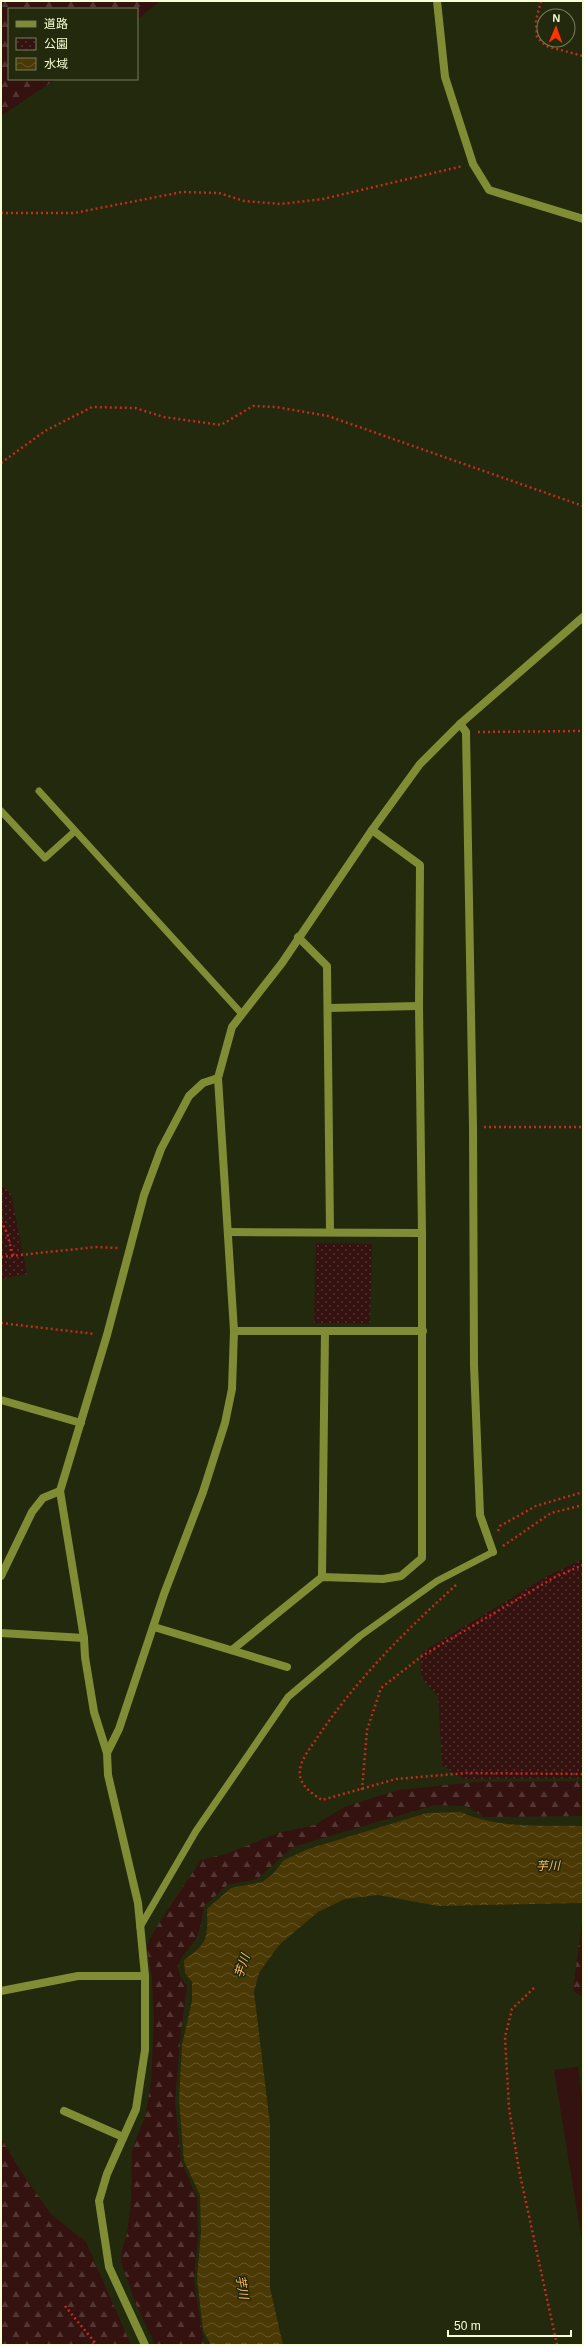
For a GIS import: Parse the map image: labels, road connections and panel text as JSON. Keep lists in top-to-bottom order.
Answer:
{
  "water": ["芋川"],
  "legend": ["道路", "公園", "水域"],
  "scale_bar": "50 m",
  "north": "top"
}
